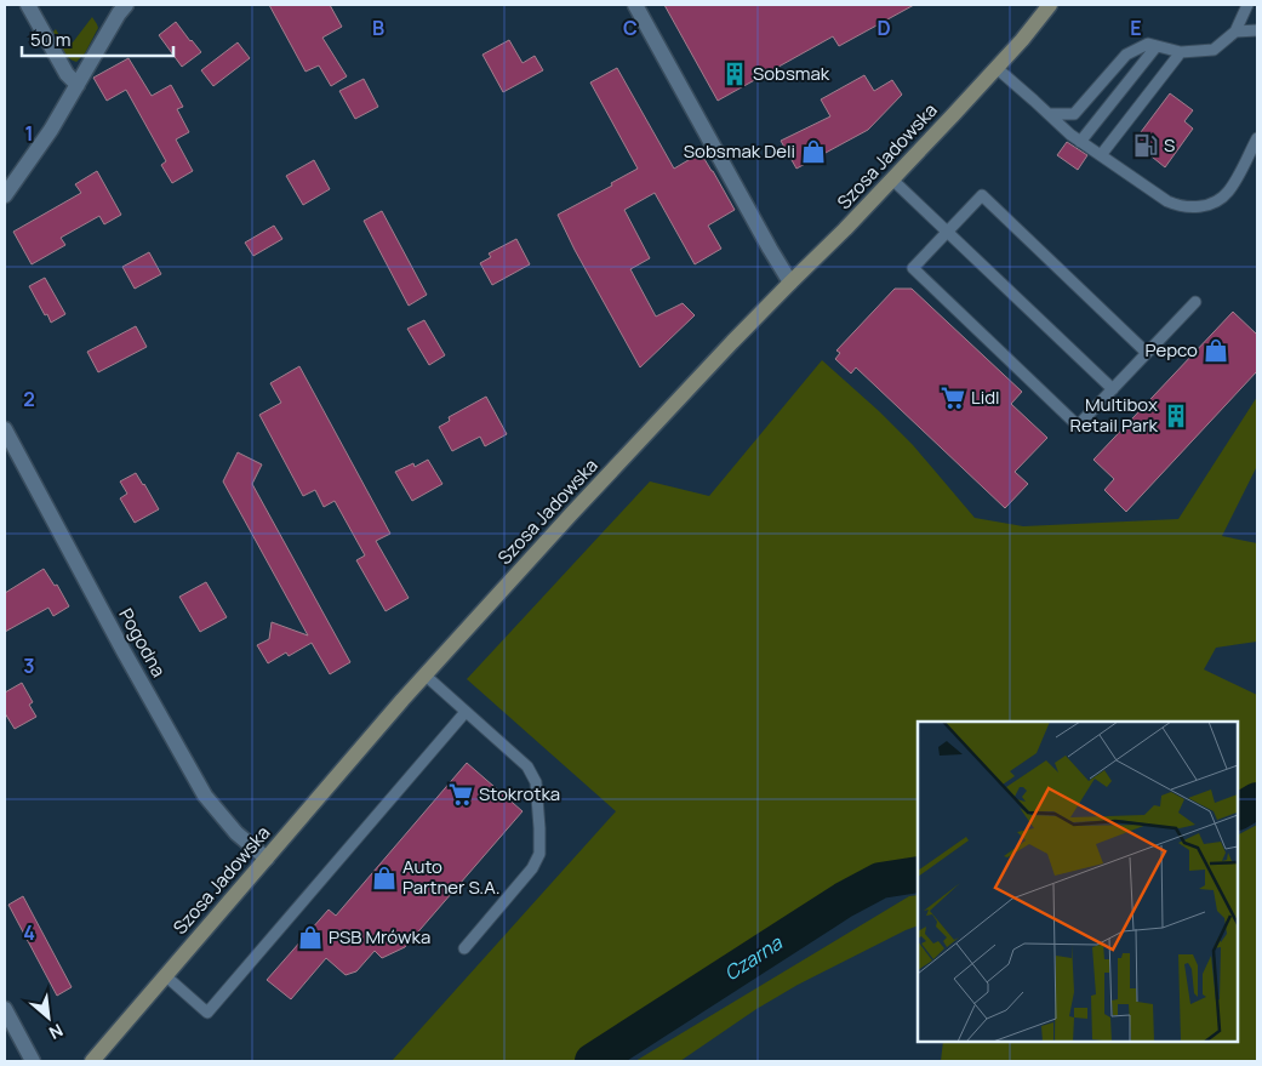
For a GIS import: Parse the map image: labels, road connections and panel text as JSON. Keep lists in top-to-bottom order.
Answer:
{
  "streets": {
    "main road": ["Szosa Jadowska"],
    "street": ["Pogodna"]
  },
  "crossings": [
    ["Szosa Jadowska", "Pogodna"]
  ],
  "water": ["Czarna"],
  "places": {
    "building": ["Sobsmak", "Multibox Retail Park"],
    "fuel station": ["S"],
    "shop": [
      "Sobsmak Deli",
      "Pepco",
      "Auto Partner S.A.",
      "PSB Mrówka"
    ],
    "supermarket": ["Lidl", "Stokrotka"]
  },
  "scale_bar": "50 m",
  "north": "bottom right",
  "grid": {
    "columns": [
      "B",
      "C",
      "D",
      "E"
    ],
    "rows": [
      "1",
      "2",
      "3",
      "4"
    ]
  }
}
